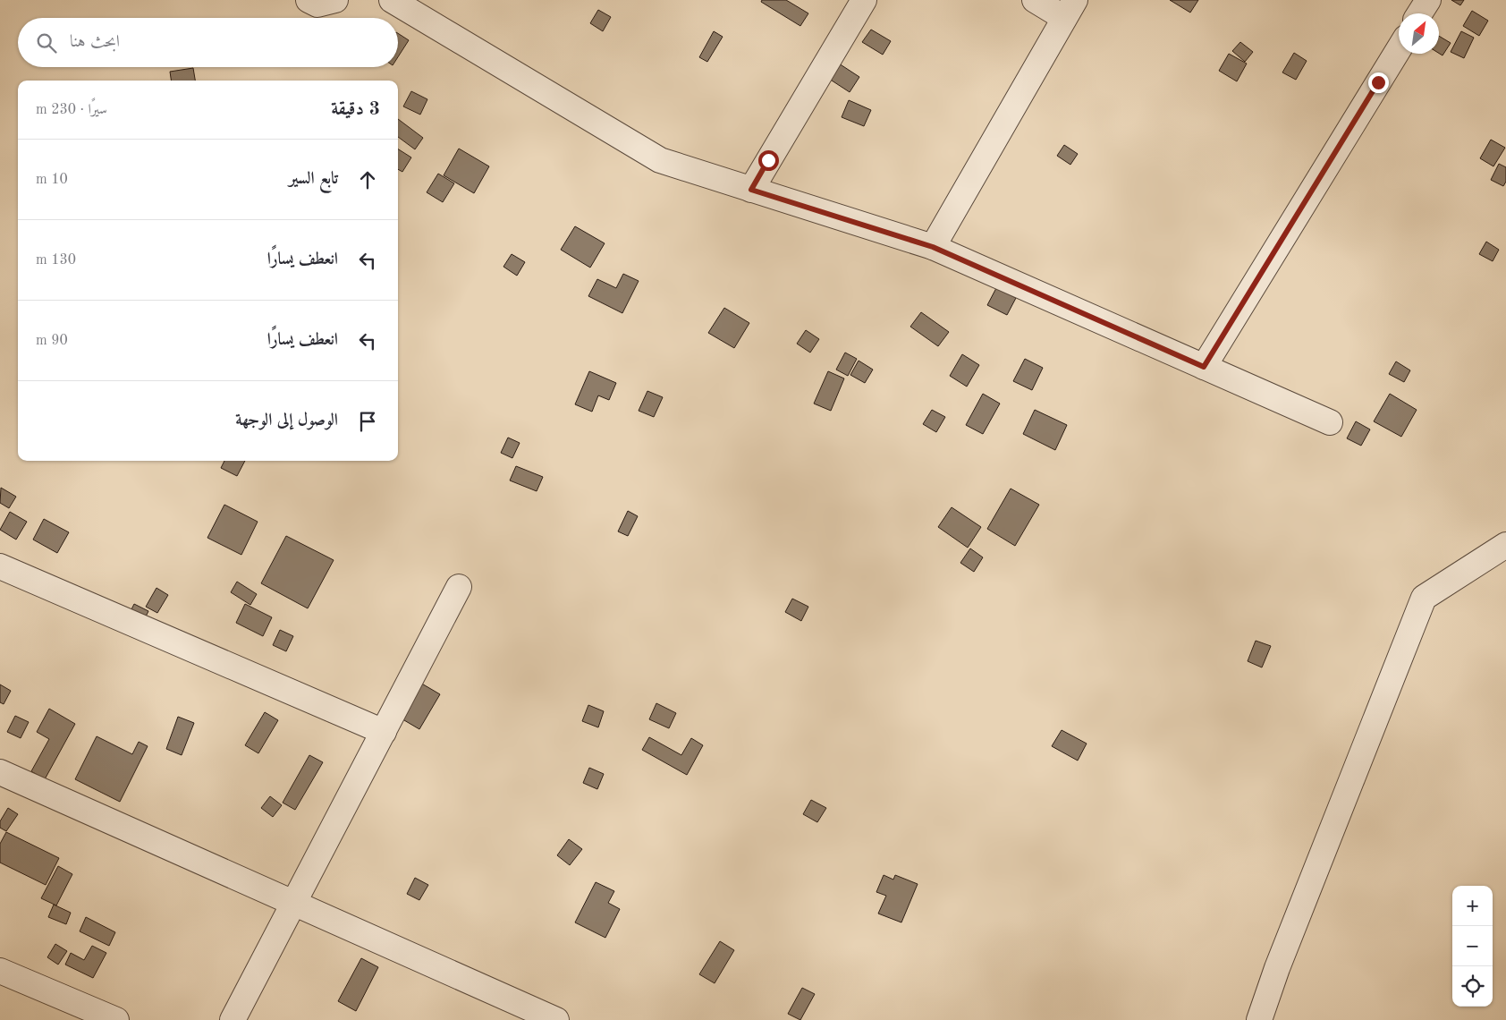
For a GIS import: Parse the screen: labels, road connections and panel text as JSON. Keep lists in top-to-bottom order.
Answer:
{
  "north": "top right",
  "page": {
    "search": "ابحث هنا",
    "heading": ["3 دقيقة", "سيرًا · 230 m"],
    "list": [
      ["تابع السير", "10 m"],
      ["انعطف يسارًا", "130 m"],
      ["انعطف يسارًا", "90 m"],
      "الوصول إلى الوجهة"
    ],
    "map_buttons": ["+", "−"]
  }
}
